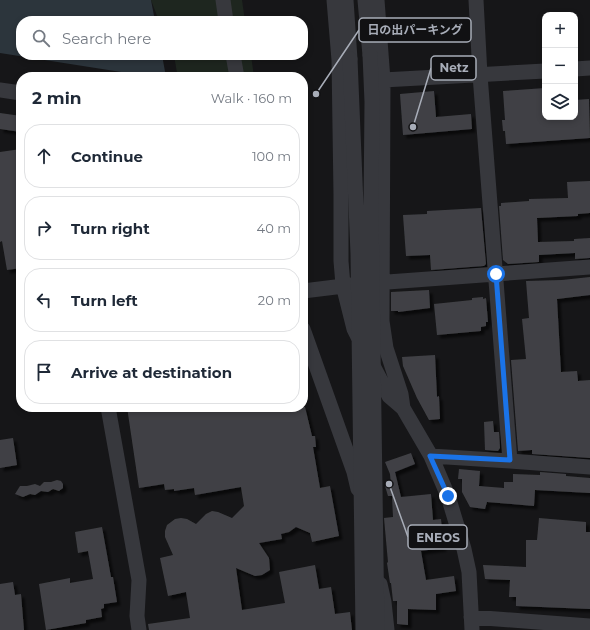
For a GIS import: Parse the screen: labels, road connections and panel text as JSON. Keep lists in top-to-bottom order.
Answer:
{
  "places": ["日の出パーキング", "Netz", "ENEOS"],
  "page": {
    "map_buttons": ["+", "−"],
    "search": "Search here",
    "heading": ["2 min", "Walk · 160 m"],
    "list": [
      ["Continue", "100 m"],
      ["Turn right", "40 m"],
      ["Turn left", "20 m"],
      "Arrive at destination"
    ]
  }
}
